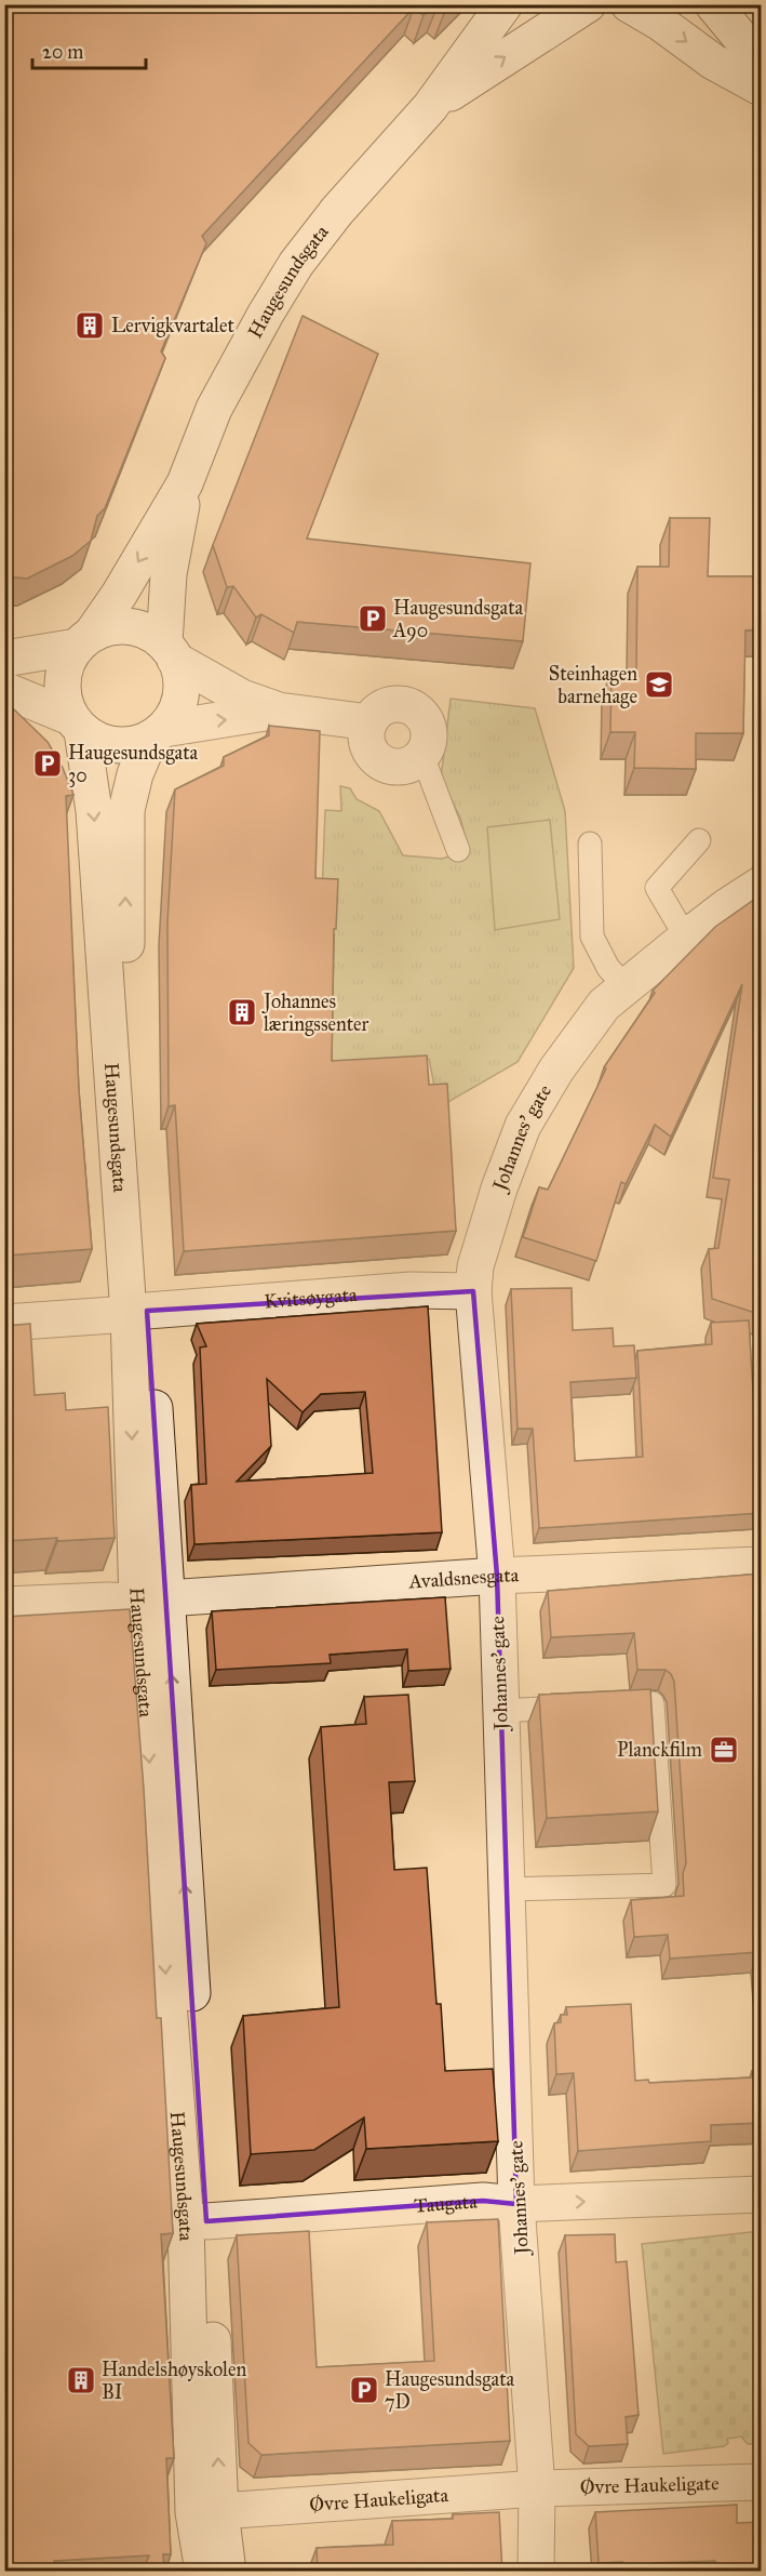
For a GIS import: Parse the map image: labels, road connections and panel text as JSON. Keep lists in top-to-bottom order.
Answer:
{
  "streets": {
    "main road": [
      "Haugesundsgata",
      "Johannes' gate",
      "Kvitsøygata",
      "Avaldsnesgata",
      "Taugata",
      "Øvre Haukeligate",
      "Øvre Haukeligata"
    ]
  },
  "crossings": [
    ["Haugesundsgata", "Kvitsøygata"],
    ["Haugesundsgata", "Avaldsnesgata"],
    ["Haugesundsgata", "Taugata"],
    ["Haugesundsgata", "Øvre Haukeligata"],
    ["Johannes' gate", "Kvitsøygata"],
    ["Johannes' gate", "Avaldsnesgata"],
    ["Johannes' gate", "Taugata"],
    ["Johannes' gate", "Øvre Haukeligate"],
    ["Johannes' gate", "Øvre Haukeligata"],
    ["Øvre Haukeligate", "Øvre Haukeligata"]
  ],
  "one_way": ["Taugata"],
  "places": {
    "building": ["Lervigkvartalet", "Johannes læringssenter", "Handelshøyskolen BI"],
    "parking": ["Haugesundsgata A90", "Haugesundsgata 30", "Haugesundsgata 7D"],
    "school or university": ["Steinhagen barnehage"],
    "office": ["Planckfilm"]
  },
  "scale_bar": "20 m"
}
